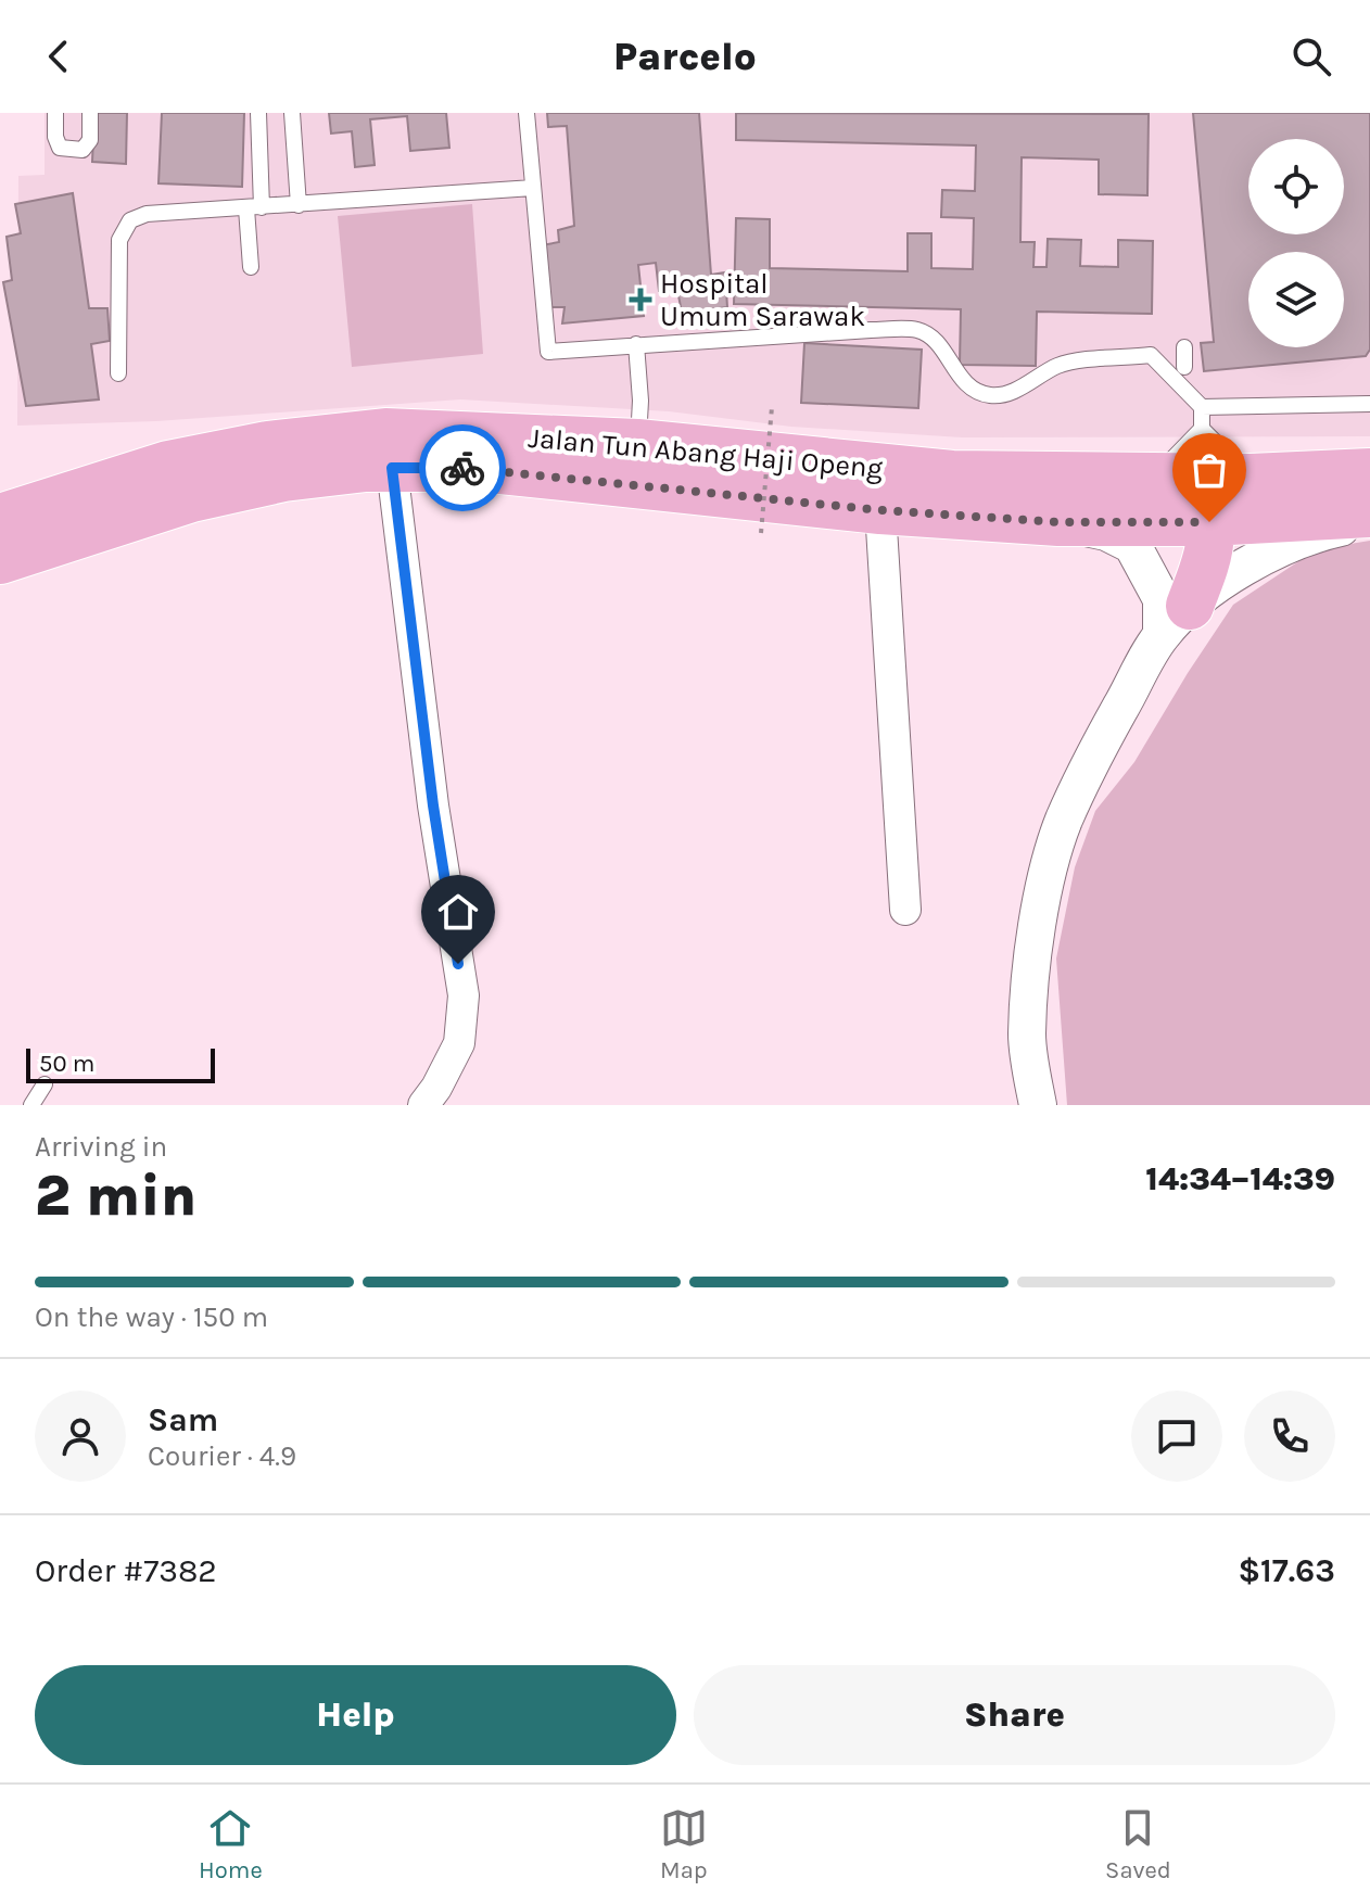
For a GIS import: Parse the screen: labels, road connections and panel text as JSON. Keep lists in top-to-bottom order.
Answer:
{
  "streets": {
    "main road": ["Jalan Tun Abang Haji Openg"]
  },
  "places": {
    "health": ["Hospital Umum Sarawak"]
  },
  "scale_bar": "50 m",
  "page": {
    "header": "Parcelo",
    "scale": "50 m",
    "heading": ["2 min", "Arriving in", "14:34–14:39"],
    "panel": [
      "Sam",
      "Courier · 4.9",
      "Order #7382",
      "$17.63"
    ],
    "bar": "On the way · 150 m",
    "buttons": ["Help", "Share"],
    "tabs": ["Home", "Map", "Saved"]
  }
}
